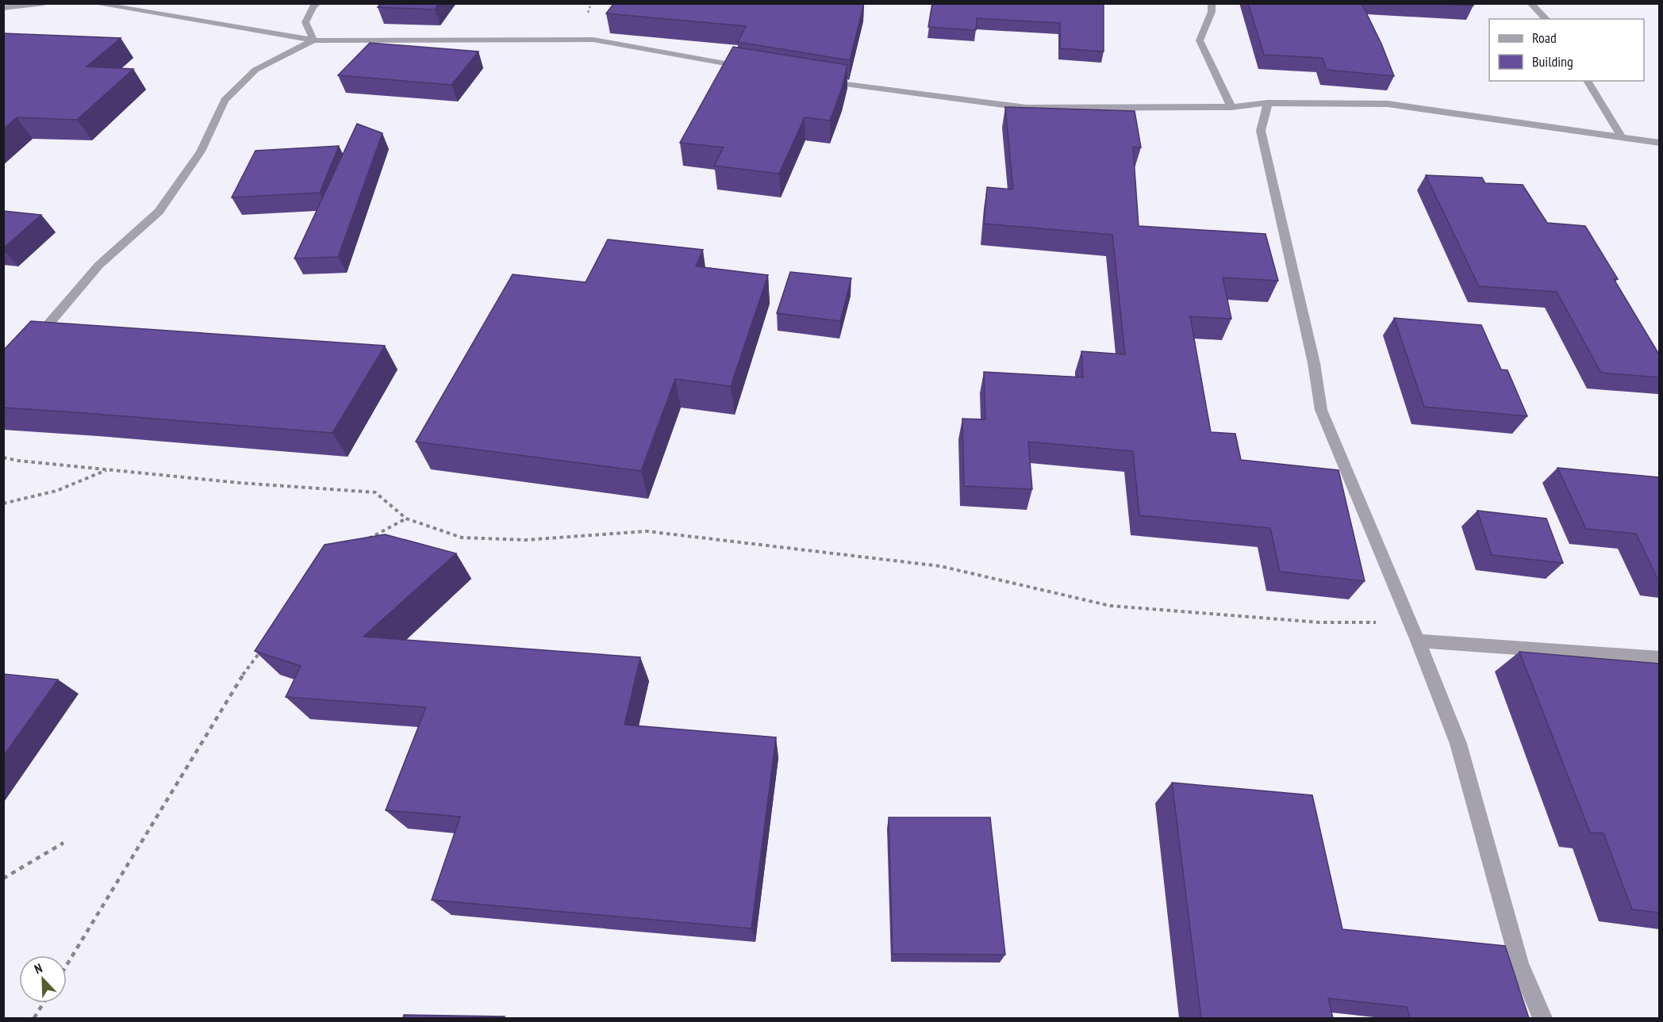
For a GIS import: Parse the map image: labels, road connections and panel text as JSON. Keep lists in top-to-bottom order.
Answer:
{
  "legend": ["Road", "Building"],
  "north": "top left"
}
